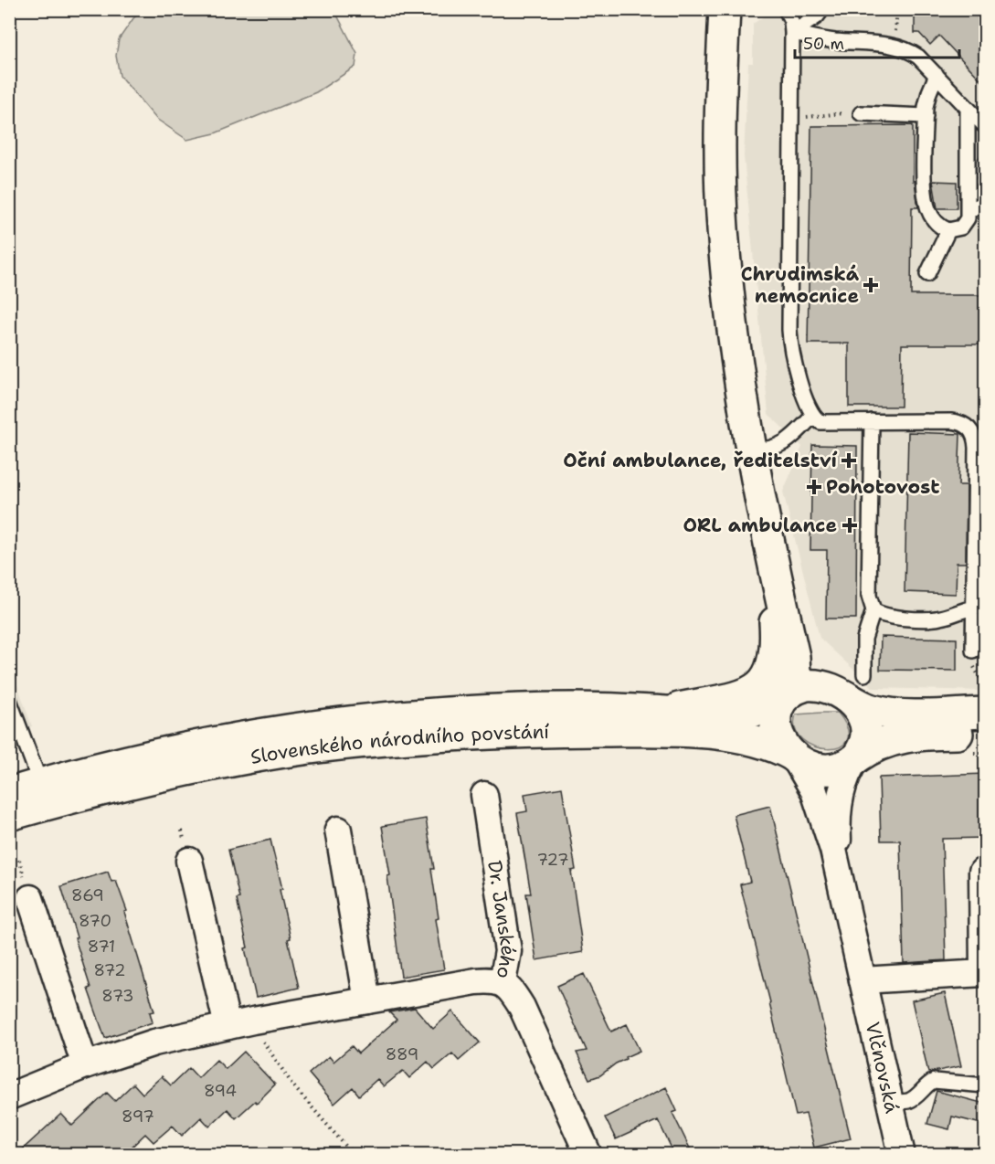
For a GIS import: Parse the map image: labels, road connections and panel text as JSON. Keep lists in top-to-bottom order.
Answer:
{
  "streets": {
    "main road": ["Slovenského národního povstání"],
    "street": ["Dr. Janského", "Vlčnovská"]
  },
  "crossings": [
    ["Slovenského národního povstání", "Vlčnovská"]
  ],
  "places": {
    "health": [
      "Chrudimská nemocnice",
      "Oční ambulance, ředitelství",
      "Pohotovost",
      "ORL ambulance"
    ]
  },
  "house_numbers": [
    "727",
    "869",
    "870",
    "871",
    "872",
    "873",
    "889",
    "894",
    "897"
  ],
  "scale_bar": "50 m"
}
